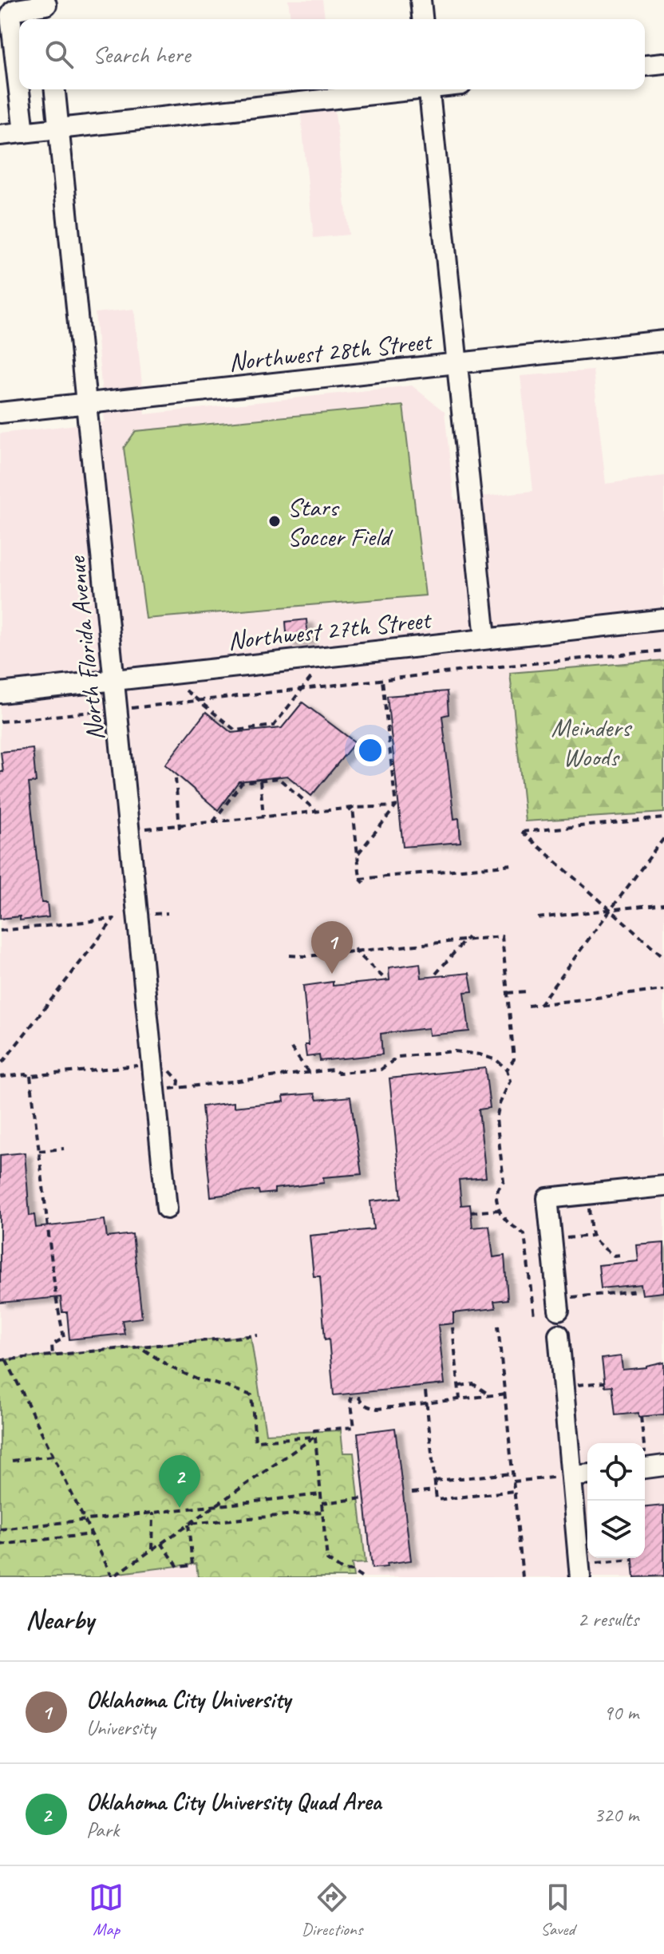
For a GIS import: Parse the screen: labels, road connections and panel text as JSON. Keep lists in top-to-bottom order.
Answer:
{
  "streets": {
    "street": ["Northwest 28th Street", "Northwest 27th Street", "North Florida Avenue"]
  },
  "crossings": [
    ["Northwest 28th Street", "North Florida Avenue"],
    ["Northwest 27th Street", "North Florida Avenue"]
  ],
  "parks": ["Meinders Woods"],
  "places": ["Stars Soccer Field"],
  "page": {
    "search": "Search here",
    "pins": ["1", "2"],
    "heading": ["Nearby", "2 results"],
    "list": [
      {
        "mark": "1",
        "name": "Oklahoma City University",
        "note": "University",
        "value": "90 m"
      },
      {
        "mark": "2",
        "name": "Oklahoma City University Quad Area",
        "note": "Park",
        "value": "320 m"
      }
    ],
    "nav": ["Map", "Directions", "Saved"]
  }
}
